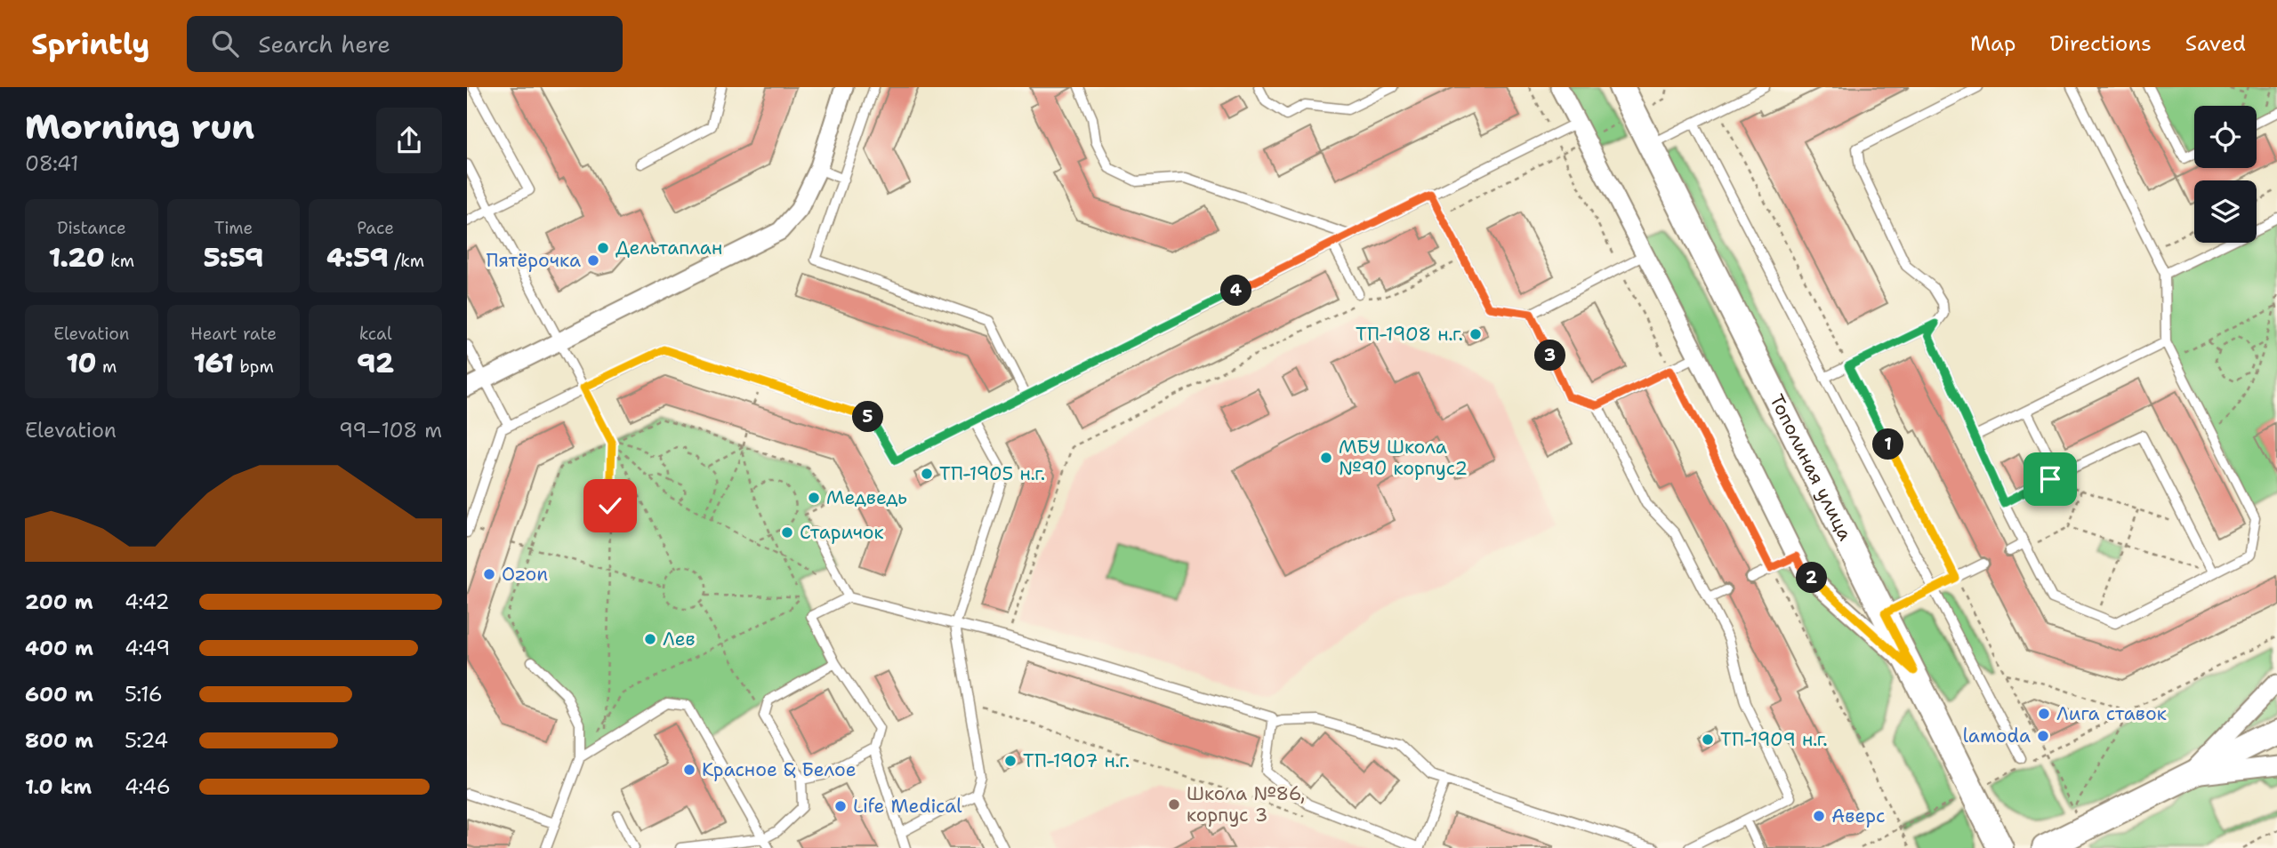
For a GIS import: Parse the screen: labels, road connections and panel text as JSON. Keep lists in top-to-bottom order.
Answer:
{
  "streets": {
    "main road": ["Тополиная улица"]
  },
  "places": [
    "Дельтаплан",
    "Пятёрочка",
    "ТП-1908 н.г.",
    "МБУ Школа №90 корпус2",
    "ТП-1905 н.г.",
    "Медведь",
    "Старичок",
    "Ozon",
    "Лев",
    "Лига ставок",
    "lamoda",
    "ТП-1909 н.г.",
    "ТП-1907 н.г.",
    "Красное & Белое",
    "Школа №86, корпус 3",
    "Life Medical",
    "Аверс"
  ],
  "page": {
    "header": "Sprintly",
    "search": "Search here",
    "nav": ["Map", "Directions", "Saved"],
    "heading": ["Morning run", "08:41"],
    "stats": [
      ["Distance", "1.20 km"],
      ["Time", "5:59"],
      ["Pace", "4:59 /km"],
      ["Elevation", "10 m"],
      ["Heart rate", "161 bpm"],
      ["kcal", "92"]
    ],
    "pins": [
      "4",
      "3",
      "5",
      "1",
      "2"
    ],
    "chart": ["Elevation", "99–108 m"],
    "list": [
      {
        "name": "200 m",
        "note": "4:42"
      },
      {
        "name": "400 m",
        "note": "4:49"
      },
      {
        "name": "600 m",
        "note": "5:16"
      },
      {
        "name": "800 m",
        "note": "5:24"
      },
      {
        "name": "1.0 km",
        "note": "4:46"
      }
    ]
  }
}
